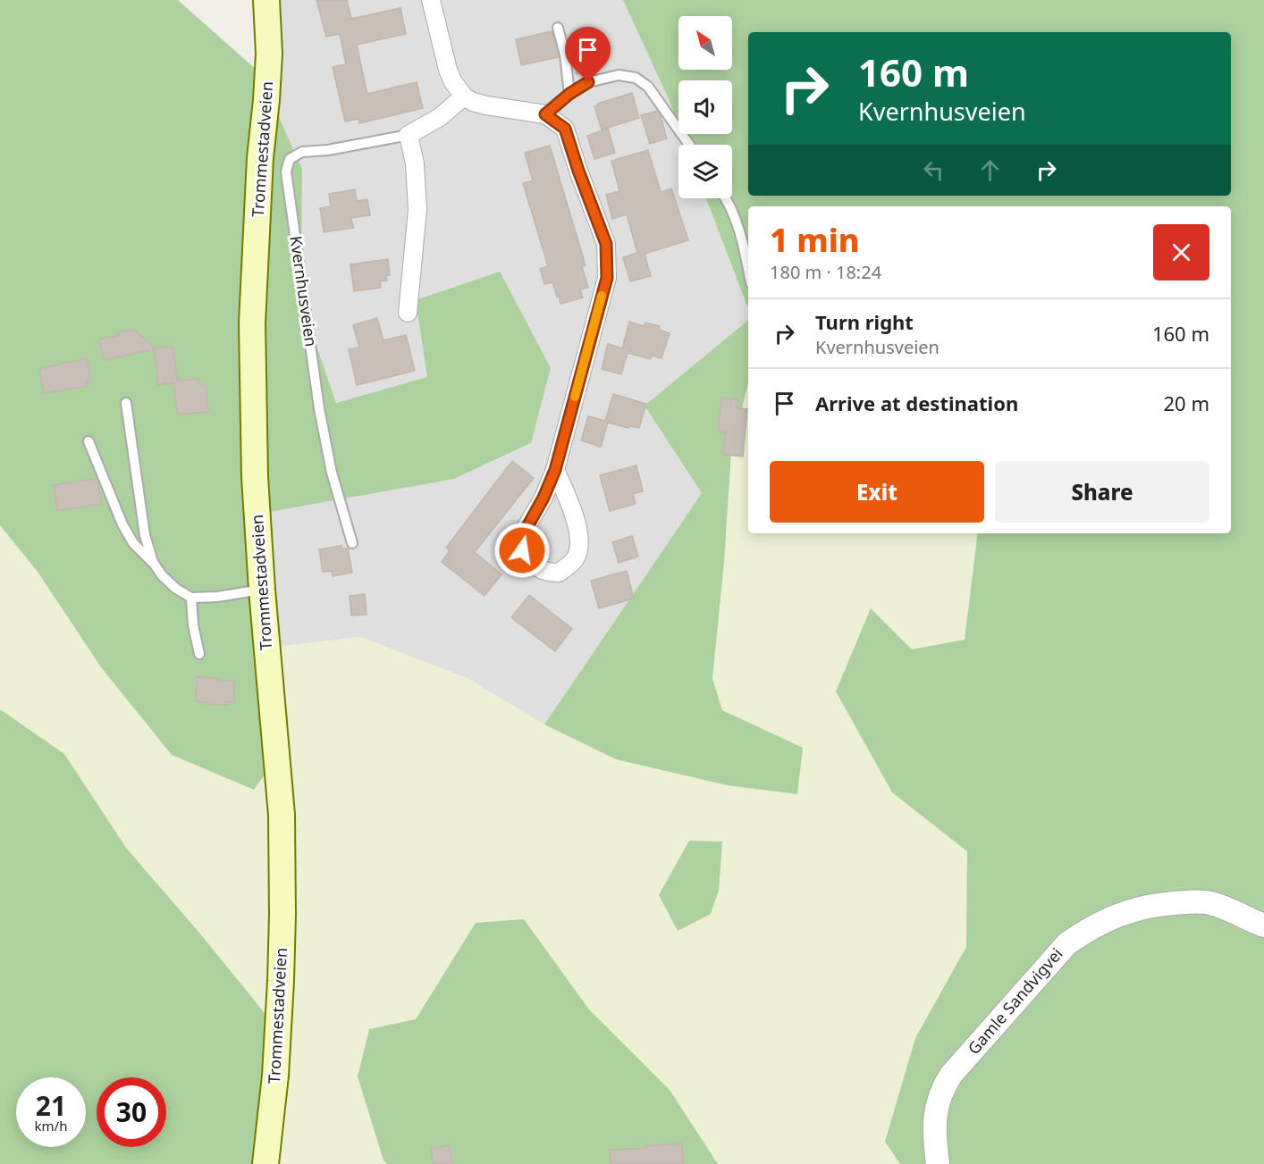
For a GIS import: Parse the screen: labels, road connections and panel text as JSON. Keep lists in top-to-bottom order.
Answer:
{
  "streets": {
    "main road": ["Trommestadveien"],
    "street": ["Kvernhusveien", "Gamle Sandvigvei"]
  },
  "north": "top left",
  "page": {
    "turn": ["160 m", "Kvernhusveien"],
    "heading": ["1 min", "180 m · 18:24"],
    "list": [
      {
        "name": "Turn right",
        "note": "Kvernhusveien",
        "value": "160 m"
      },
      {
        "name": "Arrive at destination",
        "value": "20 m"
      }
    ],
    "buttons": ["Exit", "Share"],
    "speed": "21 km/h",
    "limit": "30"
  }
}
